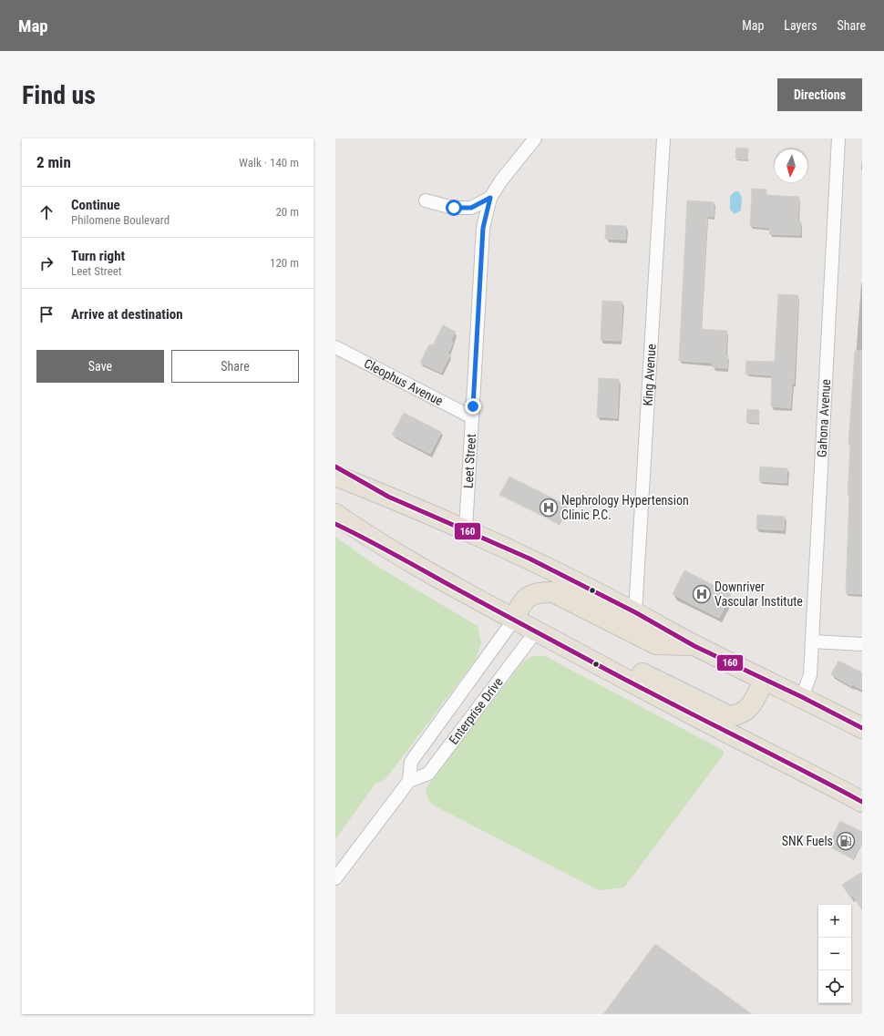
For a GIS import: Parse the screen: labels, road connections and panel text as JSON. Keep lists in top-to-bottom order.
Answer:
{
  "streets": {
    "street": [
      "King Avenue",
      "Cleophus Avenue",
      "Gahona Avenue",
      "Leet Street",
      "Enterprise Drive"
    ]
  },
  "crossings": [
    ["Cleophus Avenue", "Leet Street"]
  ],
  "places": {
    "hospital": ["Nephrology Hypertension Clinic P.C.", "Downriver Vascular Institute"],
    "fuel station": ["SNK Fuels"]
  },
  "lines": ["transit line 160"],
  "north": "bottom",
  "page": {
    "header": "Map",
    "nav": ["Map", "Layers", "Share"],
    "buttons": [
      "Directions",
      ["Save", "Share"]
    ],
    "title": "Find us",
    "heading": ["2 min", "Walk · 140 m"],
    "list": [
      ["Continue", "Philomene Boulevard", "20 m"],
      ["Turn right", "Leet Street", "120 m"],
      "Arrive at destination"
    ],
    "map_buttons": ["+", "−"]
  }
}
